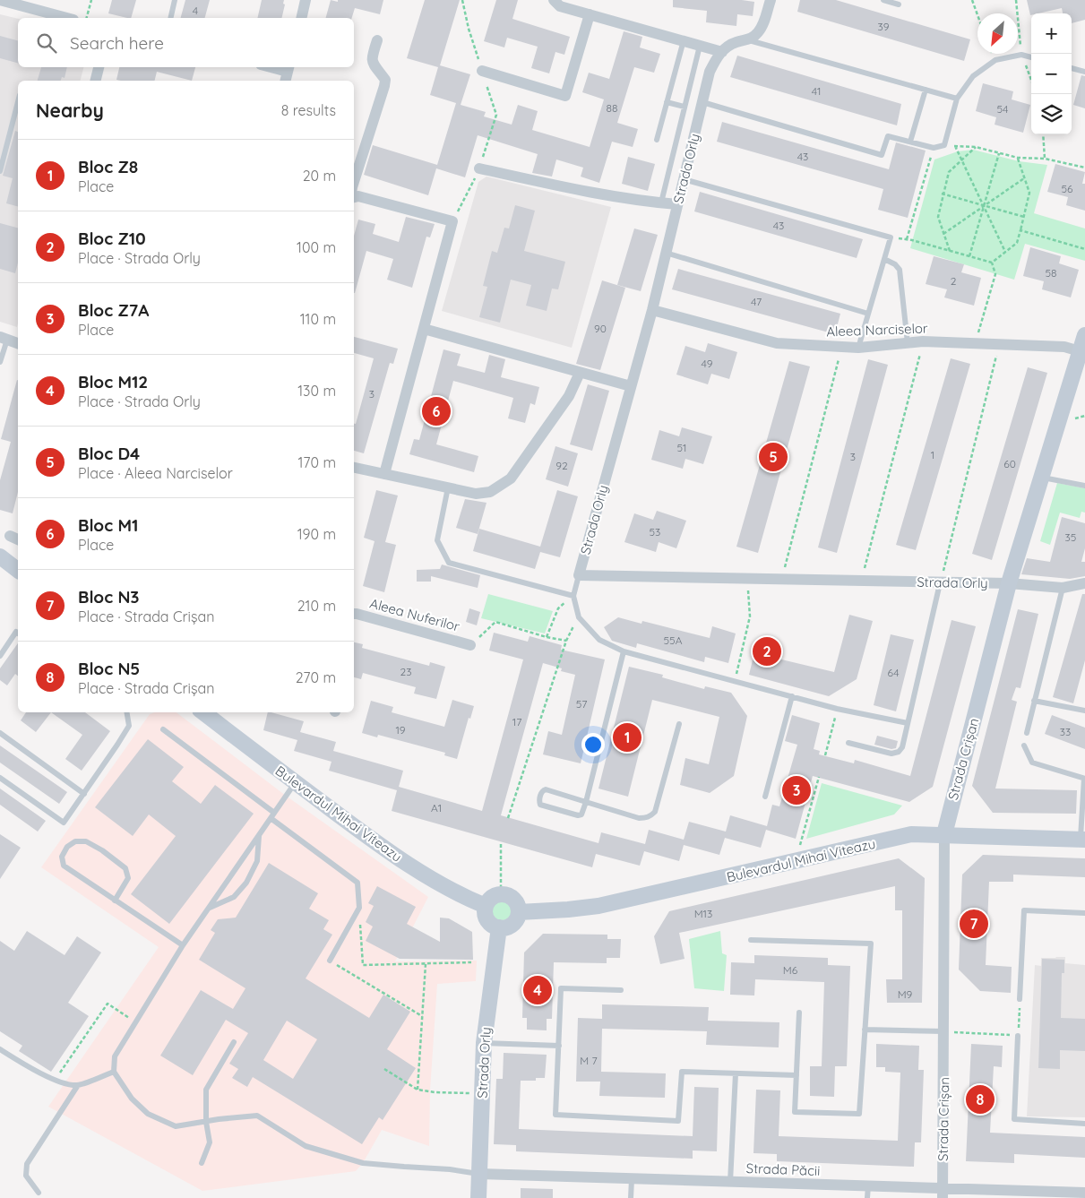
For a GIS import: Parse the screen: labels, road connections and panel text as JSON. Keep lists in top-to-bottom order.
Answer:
{
  "streets": {
    "main road": ["Strada Orly", "Strada Crișan", "Bulevardul Mihai Viteazu"],
    "street": ["Aleea Narciselor", "Aleea Nuferilor", "Strada Păcii"]
  },
  "crossings": [
    ["Strada Orly", "Aleea Narciselor"],
    ["Strada Orly", "Strada Crișan"],
    ["Strada Orly", "Bulevardul Mihai Viteazu"],
    ["Strada Orly", "Strada Păcii"],
    ["Aleea Narciselor", "Strada Crișan"],
    ["Strada Crișan", "Bulevardul Mihai Viteazu"],
    ["Strada Crișan", "Strada Păcii"]
  ],
  "house_numbers": [
    "4",
    "39",
    "41",
    "88",
    "54",
    "43",
    "56",
    "43",
    "58",
    "2",
    "47",
    "90",
    "49",
    "3",
    "51",
    "1",
    "3",
    "60",
    "92",
    "53",
    "35",
    "55A",
    "23",
    "64",
    "57",
    "17",
    "19",
    "33",
    "A1",
    "M13",
    "M6",
    "M9",
    "M 7"
  ],
  "north": "bottom left",
  "page": {
    "map_buttons": ["+", "−"],
    "search": "Search here",
    "heading": ["Nearby", "8 results"],
    "list": [
      {
        "mark": "1",
        "name": "Bloc Z8",
        "note": "Place",
        "value": "20 m"
      },
      {
        "mark": "2",
        "name": "Bloc Z10",
        "note": "Place · Strada Orly",
        "value": "100 m"
      },
      {
        "mark": "3",
        "name": "Bloc Z7A",
        "note": "Place",
        "value": "110 m"
      },
      {
        "mark": "4",
        "name": "Bloc M12",
        "note": "Place · Strada Orly",
        "value": "130 m"
      },
      {
        "mark": "5",
        "name": "Bloc D4",
        "note": "Place · Aleea Narciselor",
        "value": "170 m"
      },
      {
        "mark": "6",
        "name": "Bloc M1",
        "note": "Place",
        "value": "190 m"
      },
      {
        "mark": "7",
        "name": "Bloc N3",
        "note": "Place · Strada Crișan",
        "value": "210 m"
      },
      {
        "mark": "8",
        "name": "Bloc N5",
        "note": "Place · Strada Crișan",
        "value": "270 m"
      }
    ],
    "pins": [
      "6",
      "5",
      "2",
      "1",
      "3",
      "7",
      "4",
      "8"
    ]
  }
}
